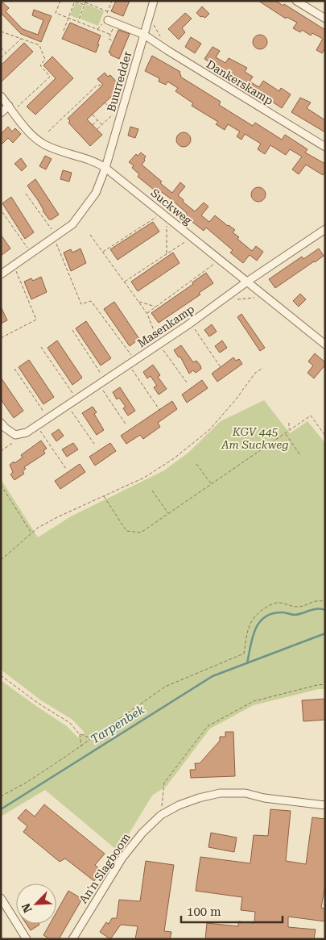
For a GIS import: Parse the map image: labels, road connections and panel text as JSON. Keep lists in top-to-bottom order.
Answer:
{
  "streets": {
    "street": [
      "Buurredder",
      "Dankerskamp",
      "Suckweg",
      "Masenkamp",
      "An'n Slagboom"
    ]
  },
  "crossings": [
    ["Buurredder", "Dankerskamp"],
    ["Buurredder", "Suckweg"],
    ["Suckweg", "Masenkamp"]
  ],
  "water": ["Tarpenbek"],
  "parks": ["KGV 445 Am Suckweg"],
  "scale_bar": "100 m",
  "north": "bottom left"
}
